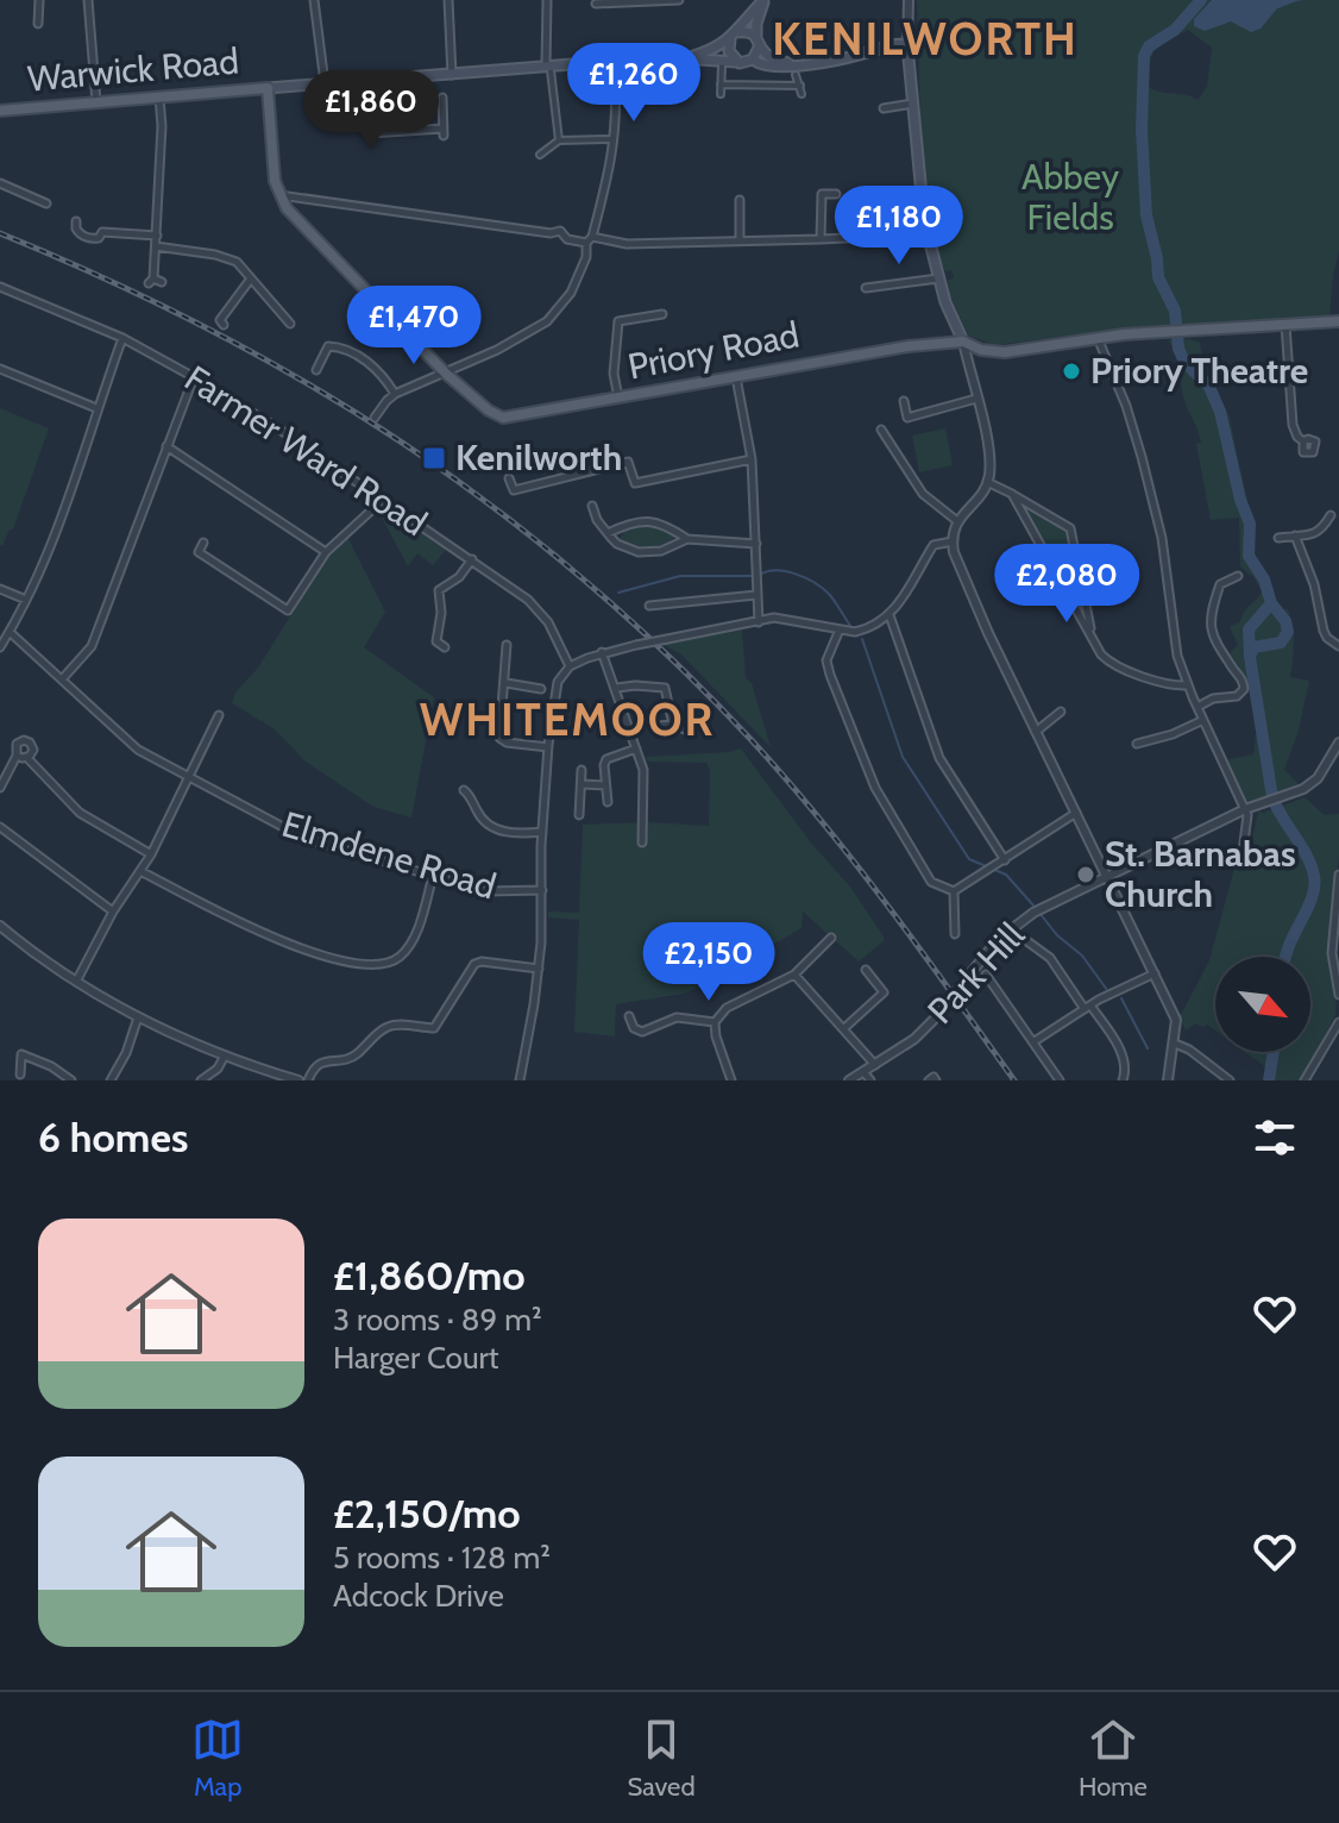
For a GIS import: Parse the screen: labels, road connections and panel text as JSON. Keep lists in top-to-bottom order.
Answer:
{
  "streets": {
    "main road": ["Warwick Road", "Priory Road"],
    "street": ["Farmer Ward Road", "Elmdene Road", "Park Hill"]
  },
  "districts": ["KENILWORTH", "WHITEMOOR"],
  "parks": ["Abbey Fields"],
  "places": {
    "other": ["Priory Theatre", "St. Barnabas Church"],
    "transit": ["Kenilworth"]
  },
  "north": "bottom right",
  "page": {
    "price": [
      "£1,260",
      "£1,860",
      "£1,180",
      "£1,470",
      "£2,080",
      "£2,150"
    ],
    "heading": "6 homes",
    "list": [
      {
        "name": "£1,860/mo",
        "note": "3 rooms · 89 m² · Harger Court"
      },
      {
        "name": "£2,150/mo",
        "note": "5 rooms · 128 m² · Adcock Drive"
      }
    ],
    "tabs": ["Map", "Saved", "Home"]
  }
}
